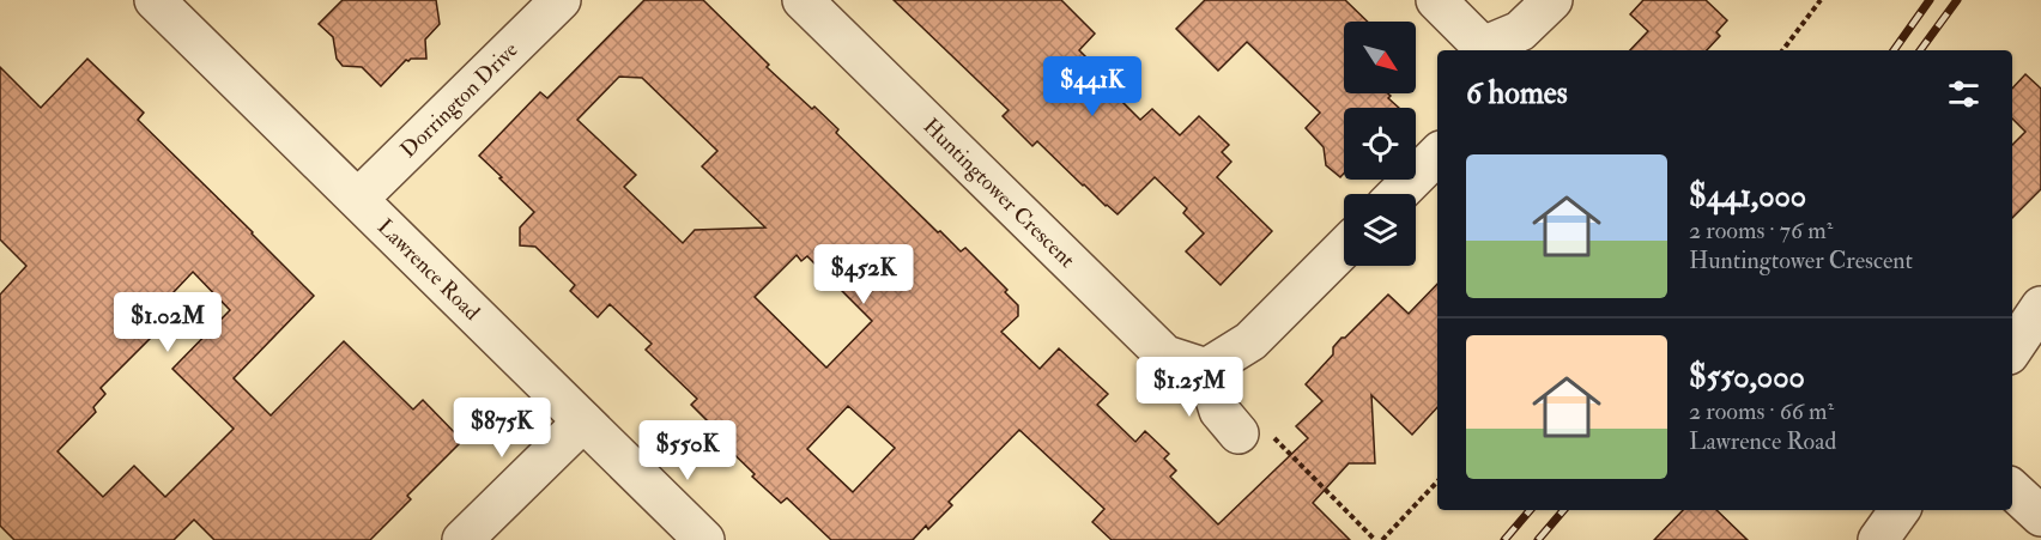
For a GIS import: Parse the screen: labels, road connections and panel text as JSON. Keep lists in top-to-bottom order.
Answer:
{
  "streets": {
    "street": ["Dorrington Drive", "Huntingtower Crescent", "Lawrence Road"]
  },
  "crossings": [
    ["Dorrington Drive", "Lawrence Road"]
  ],
  "north": "bottom right",
  "page": {
    "heading": "6 homes",
    "price": [
      "$441K",
      "$452K",
      "$1.02M",
      "$1.25M",
      "$875K",
      "$550K"
    ],
    "list": [
      {
        "name": "$441,000",
        "note": "2 rooms · 76 m² · Huntingtower Crescent"
      },
      {
        "name": "$550,000",
        "note": "2 rooms · 66 m² · Lawrence Road"
      }
    ]
  }
}
